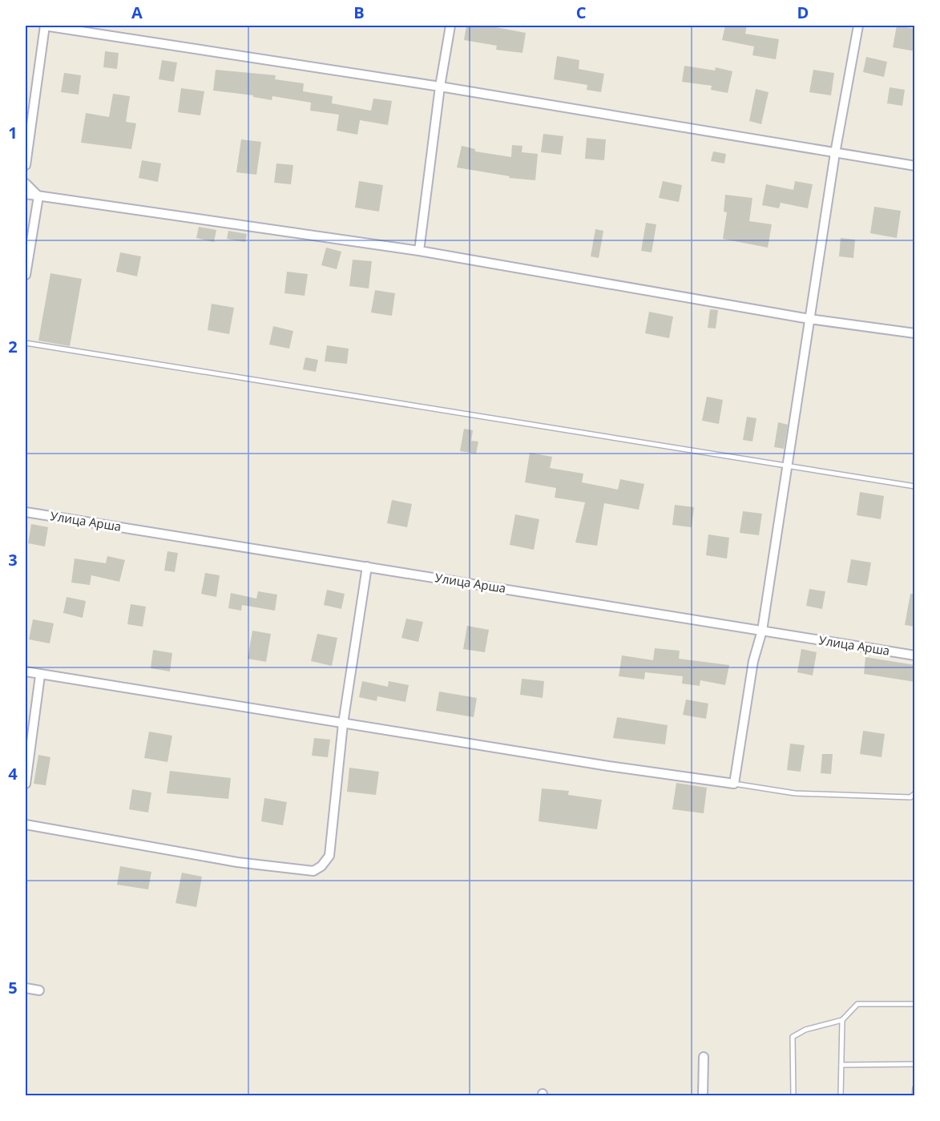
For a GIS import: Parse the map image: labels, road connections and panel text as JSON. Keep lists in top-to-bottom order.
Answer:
{
  "streets": {
    "street": ["Улица Арша"]
  },
  "grid": {
    "columns": [
      "A",
      "B",
      "C",
      "D"
    ],
    "rows": [
      "1",
      "2",
      "3",
      "4",
      "5"
    ]
  }
}
